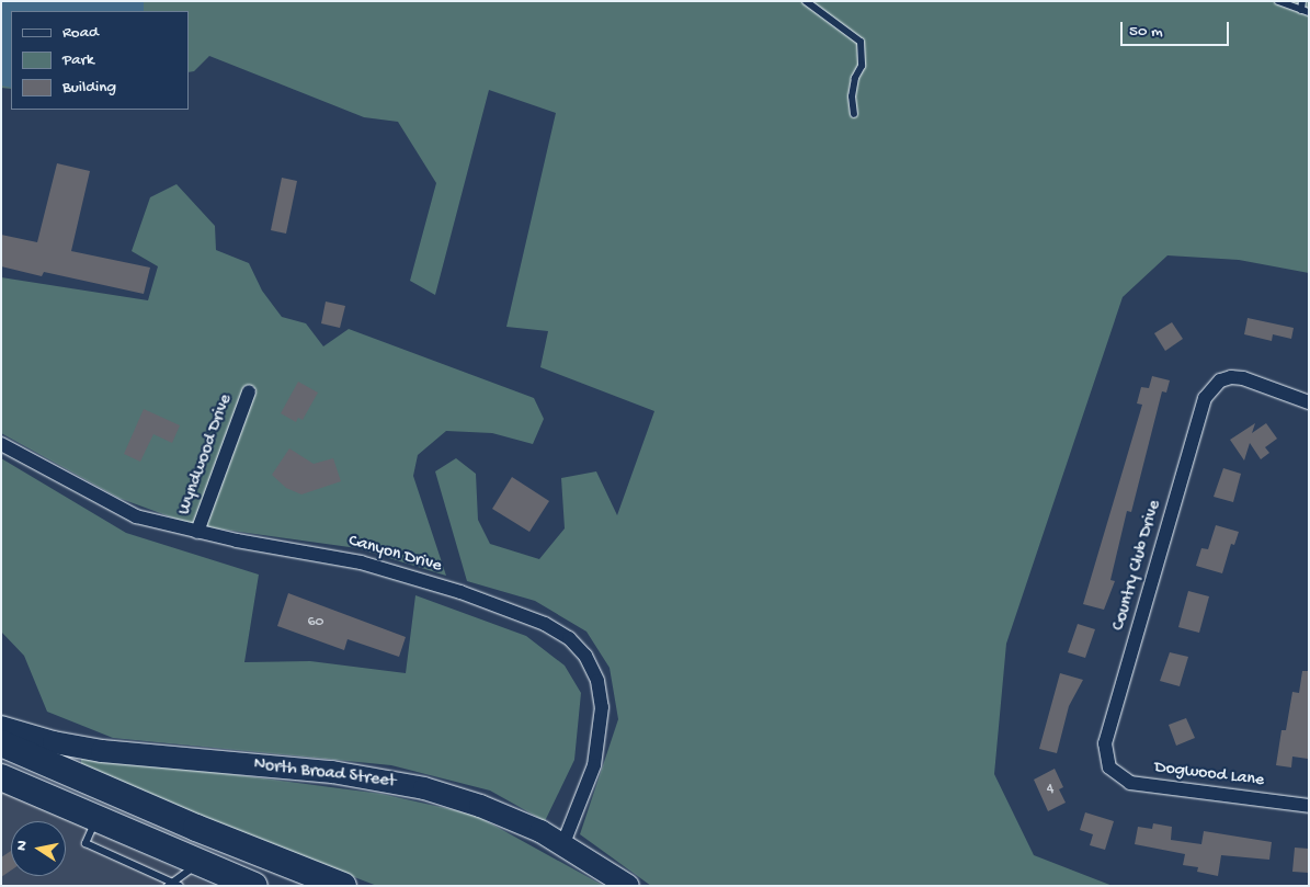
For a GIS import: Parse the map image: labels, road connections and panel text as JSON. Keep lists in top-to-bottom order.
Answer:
{
  "streets": {
    "main road": ["North Broad Street"],
    "street": [
      "Wyndwood Drive",
      "Canyon Drive",
      "Country Club Drive",
      "Dogwood Lane"
    ]
  },
  "crossings": [
    ["Wyndwood Drive", "Canyon Drive"],
    ["Canyon Drive", "North Broad Street"],
    ["Country Club Drive", "Dogwood Lane"]
  ],
  "house_numbers": ["60", "4"],
  "legend": ["Road", "Park", "Building"],
  "scale_bar": "50 m",
  "north": "left"
}
